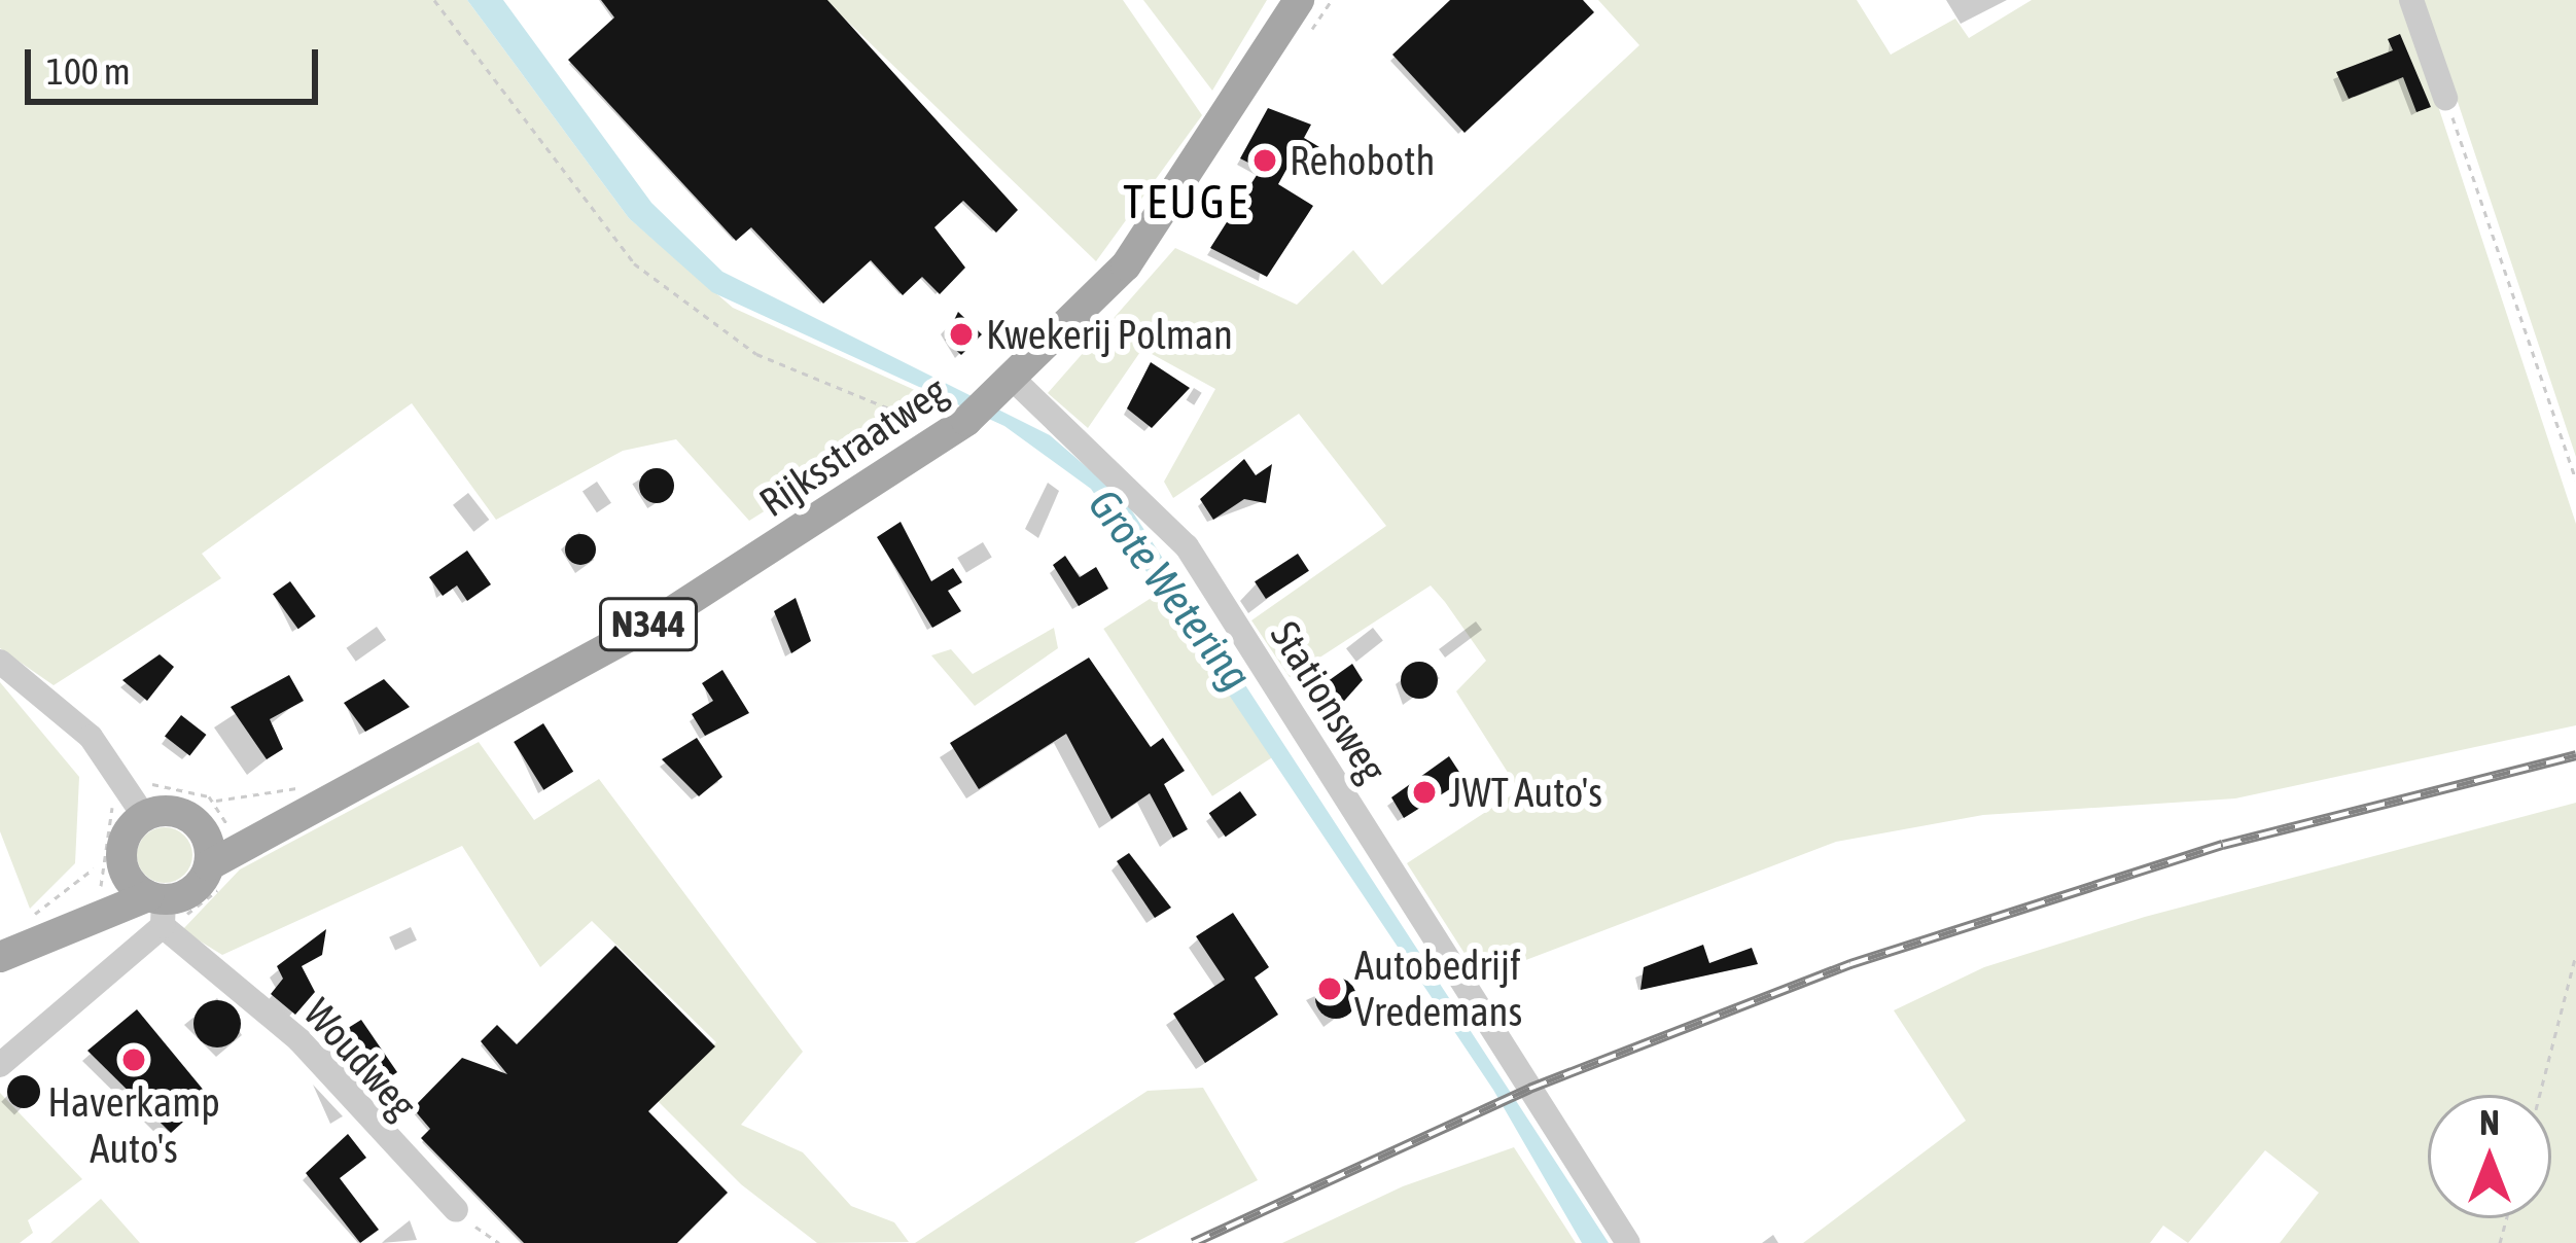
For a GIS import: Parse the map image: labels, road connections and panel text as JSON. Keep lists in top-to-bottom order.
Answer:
{
  "streets": {
    "main road": ["Rijksstraatweg", "N344"],
    "street": ["Stationsweg", "Woudweg"]
  },
  "crossings": [
    ["Rijksstraatweg", "N344"],
    ["Rijksstraatweg", "Stationsweg"],
    ["N344", "Woudweg"]
  ],
  "districts": ["TEUGE"],
  "water": ["Grote Wetering"],
  "places": [
    "Rehoboth",
    "Kwekerij Polman",
    "JWT Auto's",
    "Autobedrijf Vredemans",
    "Haverkamp Auto's"
  ],
  "scale_bar": "100 m",
  "north": "top"
}
